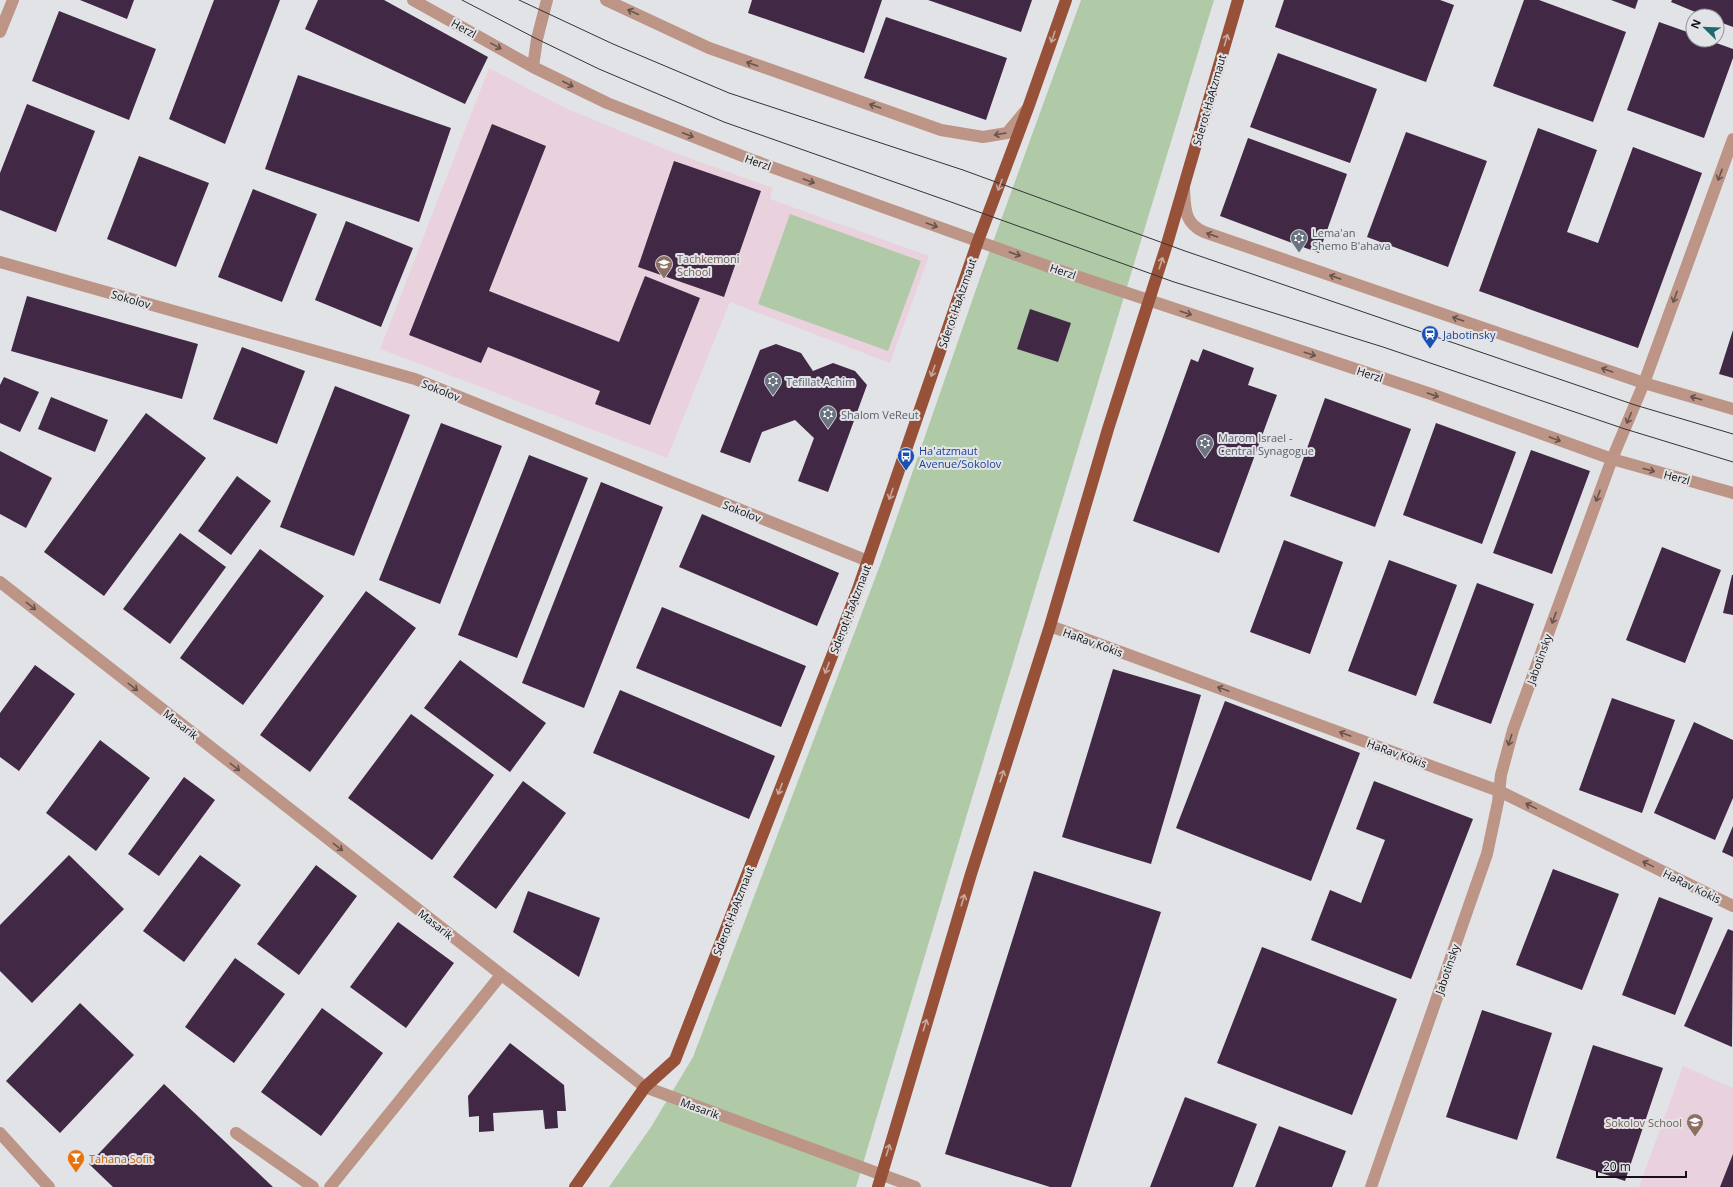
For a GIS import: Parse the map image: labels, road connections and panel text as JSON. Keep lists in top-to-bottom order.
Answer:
{
  "streets": {
    "main road": ["Sderot HaAtzmaut"],
    "street": [
      "Herzl",
      "Sokolov",
      "HaRav Kokis",
      "Jabotinsky",
      "Masarik"
    ]
  },
  "crossings": [
    ["Herzl", "Sderot HaAtzmaut"],
    ["Herzl", "Jabotinsky"],
    ["Sderot HaAtzmaut", "Sokolov"],
    ["Sderot HaAtzmaut", "HaRav Kokis"],
    ["Sderot HaAtzmaut", "Masarik"],
    ["HaRav Kokis", "Jabotinsky"]
  ],
  "one_way": ["HaRav Kokis", "Jabotinsky", "Masarik"],
  "places": {
    "synagogue": [
      "Lema'an Shemo B'ahava",
      "Tefillat Achim",
      "Shalom VeReut",
      "Marom Israel - Central Synagogue"
    ],
    "school or university": ["Tachkemoni School", "Sokolov School"],
    "station": ["Jabotinsky"],
    "bus stop": ["Ha'atzmaut Avenue/Sokolov"],
    "bar": ["Tahana Sofit"]
  },
  "scale_bar": "20 m",
  "north": "top left"
}
